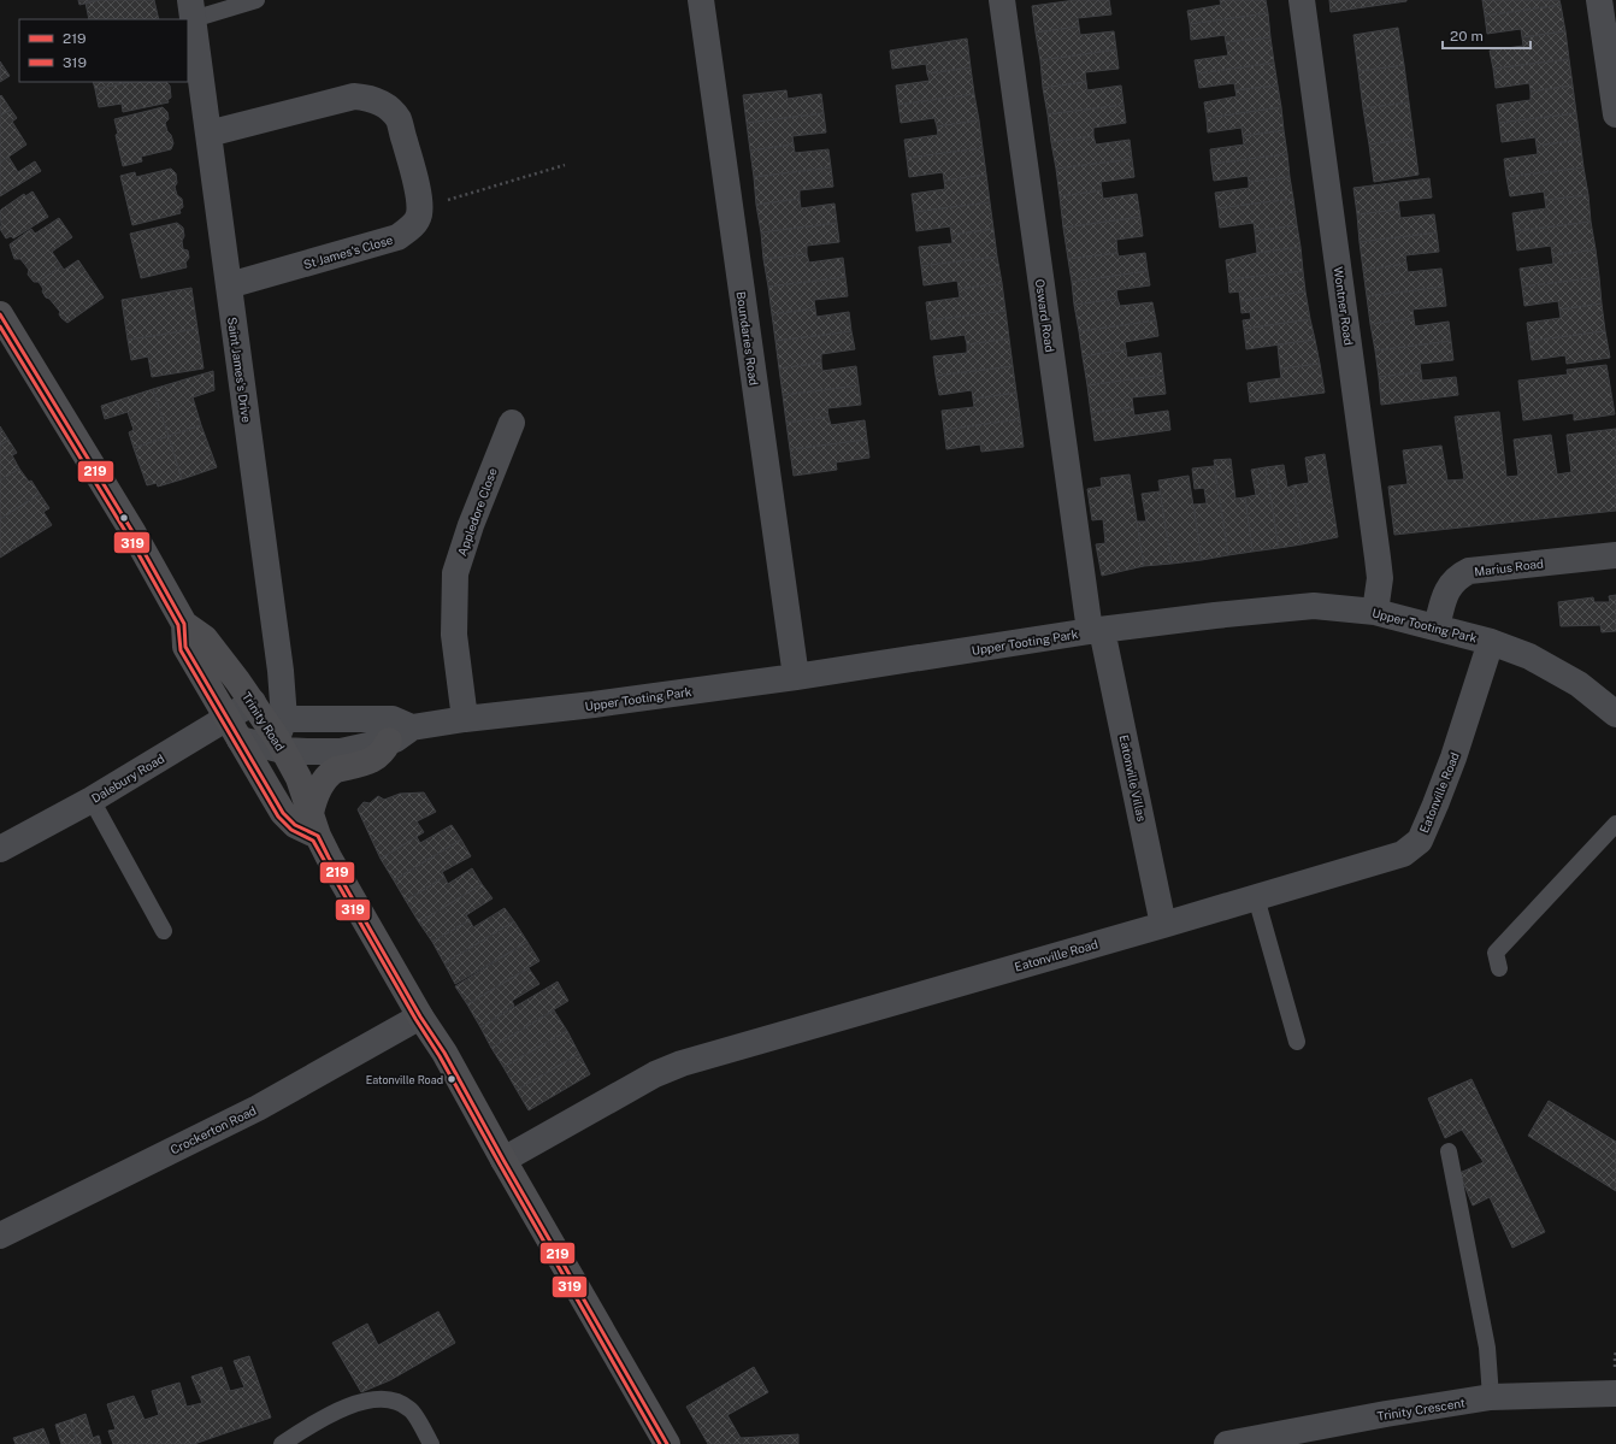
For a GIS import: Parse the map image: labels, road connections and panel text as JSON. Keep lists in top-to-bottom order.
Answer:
{
  "streets": {
    "highway": ["Trinity Road"],
    "street": [
      "St James's Close",
      "Wontner Road",
      "Osward Road",
      "Boundaries Road",
      "Saint James's Drive",
      "Appledore Close",
      "Marius Road",
      "Upper Tooting Park",
      "Dalebury Road",
      "Eatonville Villas",
      "Eatonville Road",
      "Crockerton Road",
      "Trinity Crescent"
    ]
  },
  "crossings": [
    ["St James's Close", "Saint James's Drive"],
    ["Wontner Road", "Upper Tooting Park"],
    ["Osward Road", "Upper Tooting Park"],
    ["Osward Road", "Eatonville Villas"],
    ["Boundaries Road", "Upper Tooting Park"],
    ["Saint James's Drive", "Upper Tooting Park"],
    ["Saint James's Drive", "Trinity Road"],
    ["Appledore Close", "Upper Tooting Park"],
    ["Marius Road", "Upper Tooting Park"],
    ["Upper Tooting Park", "Trinity Road"],
    ["Upper Tooting Park", "Dalebury Road"],
    ["Upper Tooting Park", "Eatonville Villas"],
    ["Upper Tooting Park", "Eatonville Road"],
    ["Trinity Road", "Dalebury Road"],
    ["Trinity Road", "Eatonville Road"],
    ["Trinity Road", "Crockerton Road"],
    ["Eatonville Villas", "Eatonville Road"]
  ],
  "places": ["Eatonville Road"],
  "lines": ["transit line 219", "transit line 319"],
  "legend": ["219", "319"],
  "scale_bar": "20 m"
}
